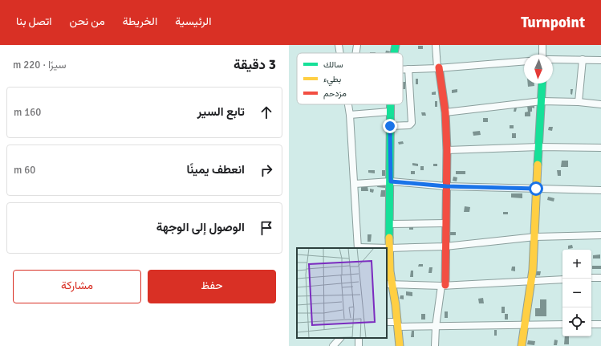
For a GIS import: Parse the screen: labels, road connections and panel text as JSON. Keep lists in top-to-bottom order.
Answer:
{
  "legend": ["سالك", "بطيء", "مزدحم"],
  "north": "bottom",
  "page": {
    "header": "Turnpoint",
    "nav": [
      "الرئيسية",
      "الخريطة",
      "من نحن",
      "اتصل بنا"
    ],
    "heading": ["3 دقيقة", "سيرًا · 220 m"],
    "list": [
      ["تابع السير", "160 m"],
      ["انعطف يمينًا", "60 m"],
      "الوصول إلى الوجهة"
    ],
    "map_buttons": ["+", "−"],
    "buttons": ["حفظ", "مشاركة"]
  }
}
